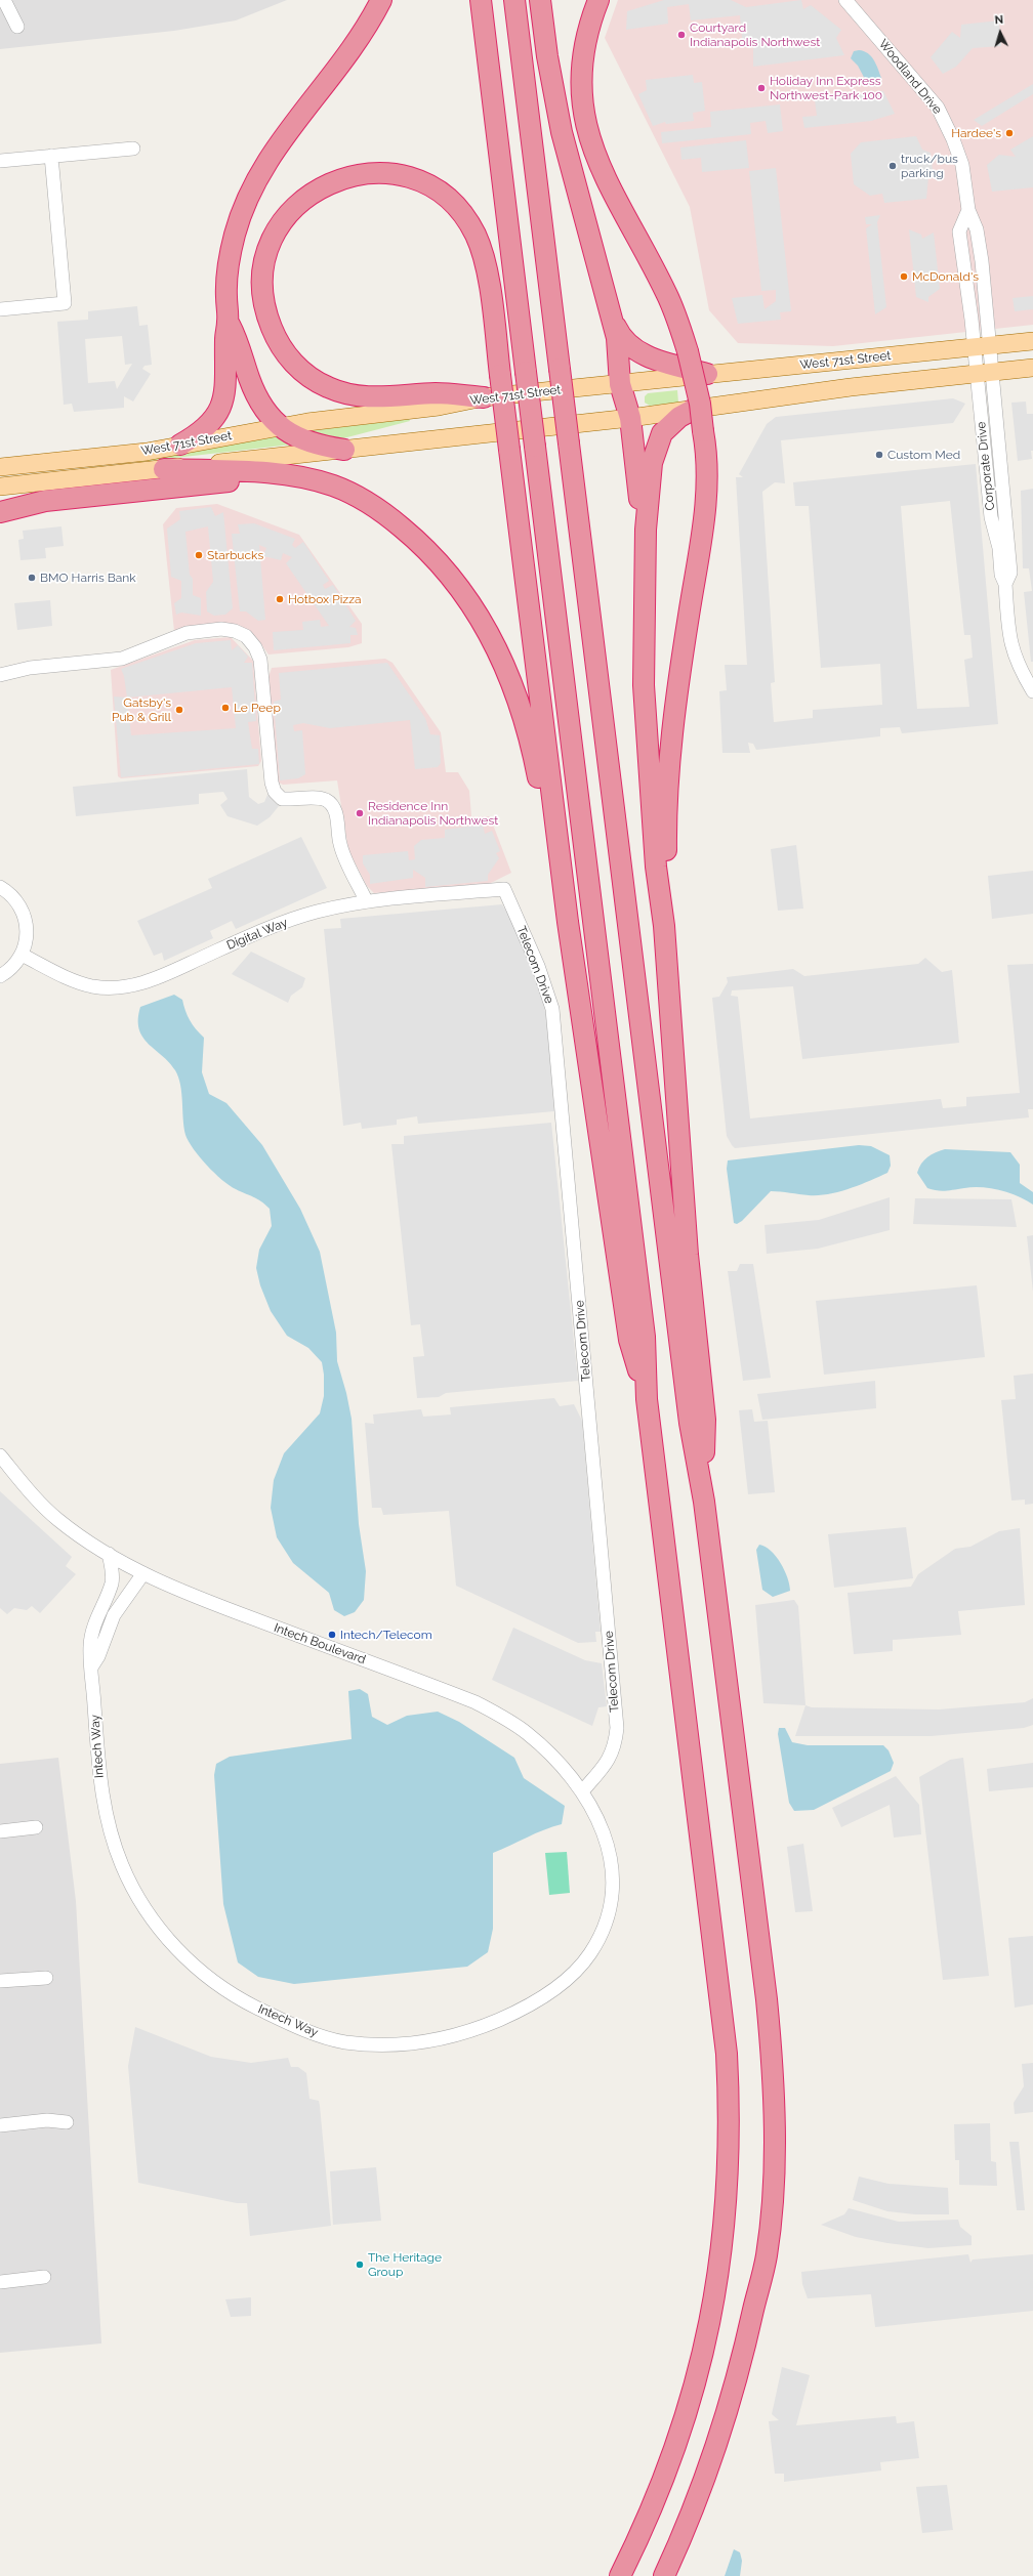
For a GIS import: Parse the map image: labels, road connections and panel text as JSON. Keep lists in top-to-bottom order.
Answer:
{
  "streets": {
    "main road": ["West 71st Street"],
    "street": [
      "Woodland Drive",
      "Corporate Drive",
      "Digital Way",
      "Telecom Drive",
      "Intech Boulevard",
      "Intech Way"
    ]
  },
  "crossings": [
    ["Woodland Drive", "West 71st Street"],
    ["Woodland Drive", "Corporate Drive"],
    ["West 71st Street", "Corporate Drive"],
    ["Digital Way", "Telecom Drive"],
    ["Telecom Drive", "Intech Boulevard"],
    ["Intech Boulevard", "Intech Way"]
  ],
  "places": [
    "Courtyard Indianapolis Northwest",
    "Holiday Inn Express Northwest-Park 100",
    "Hardee's",
    "truck/bus parking",
    "McDonald's",
    "Custom Med",
    "Starbucks",
    "BMO Harris Bank",
    "Hotbox Pizza",
    "Le Peep",
    "Gatsby's Pub & Grill",
    "Residence Inn Indianapolis Northwest",
    "Intech/Telecom",
    "The Heritage Group"
  ],
  "north": "top"
}
